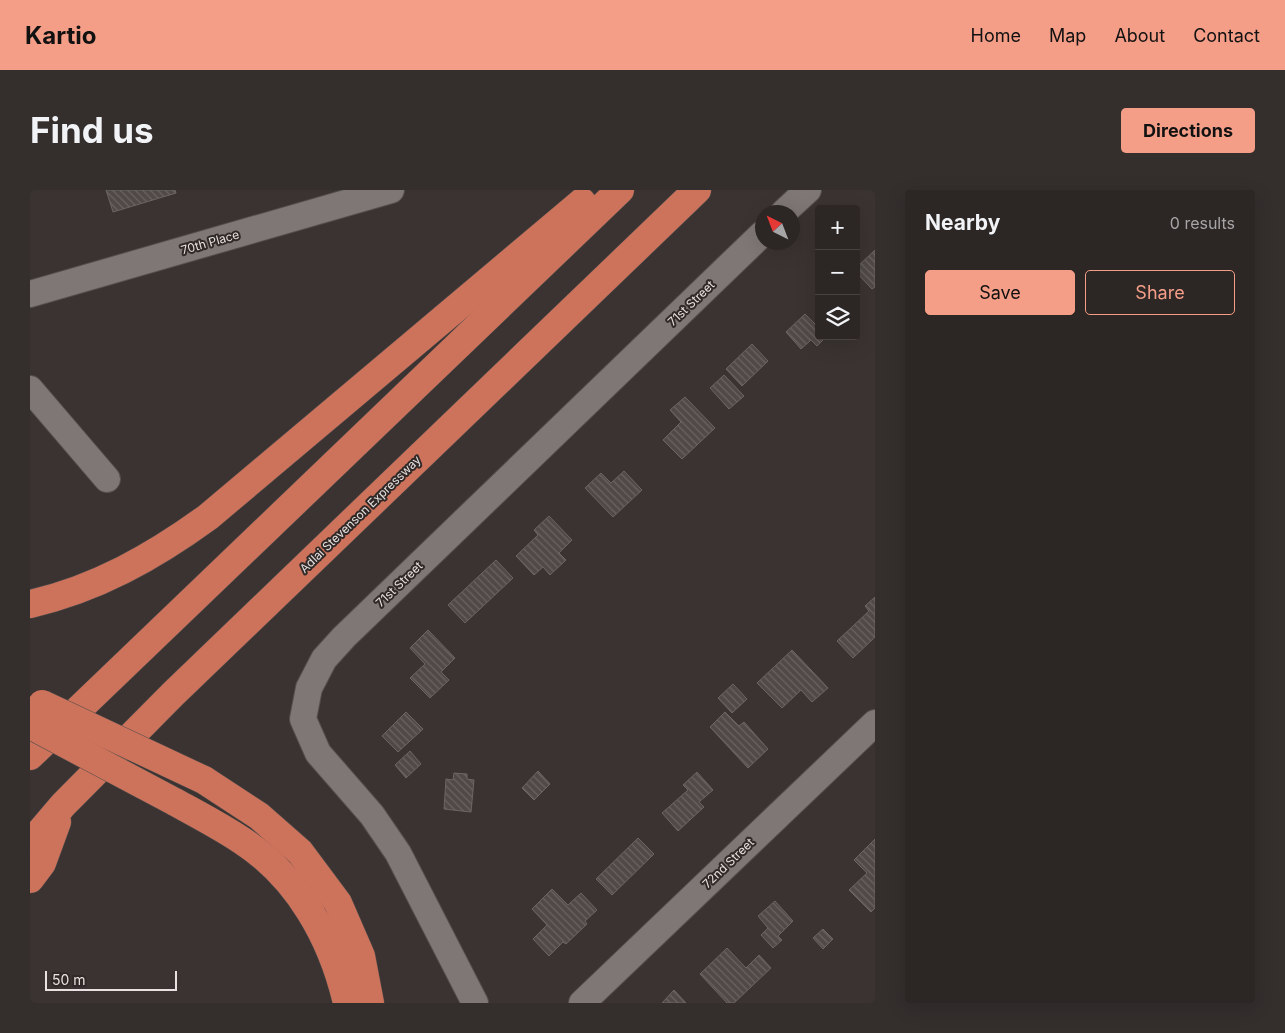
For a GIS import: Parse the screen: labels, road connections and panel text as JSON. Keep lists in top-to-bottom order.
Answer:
{
  "streets": {
    "highway": ["Adlai Stevenson Expressway"],
    "street": ["70th Place", "71st Street", "72nd Street"]
  },
  "scale_bar": "50 m",
  "north": "top left",
  "page": {
    "header": "Kartio",
    "nav": [
      "Home",
      "Map",
      "About",
      "Contact"
    ],
    "buttons": [
      "Directions",
      ["Save", "Share"]
    ],
    "title": "Find us",
    "heading": ["Nearby", "0 results"],
    "map_buttons": ["+", "−"],
    "scale": "50 m"
  }
}
